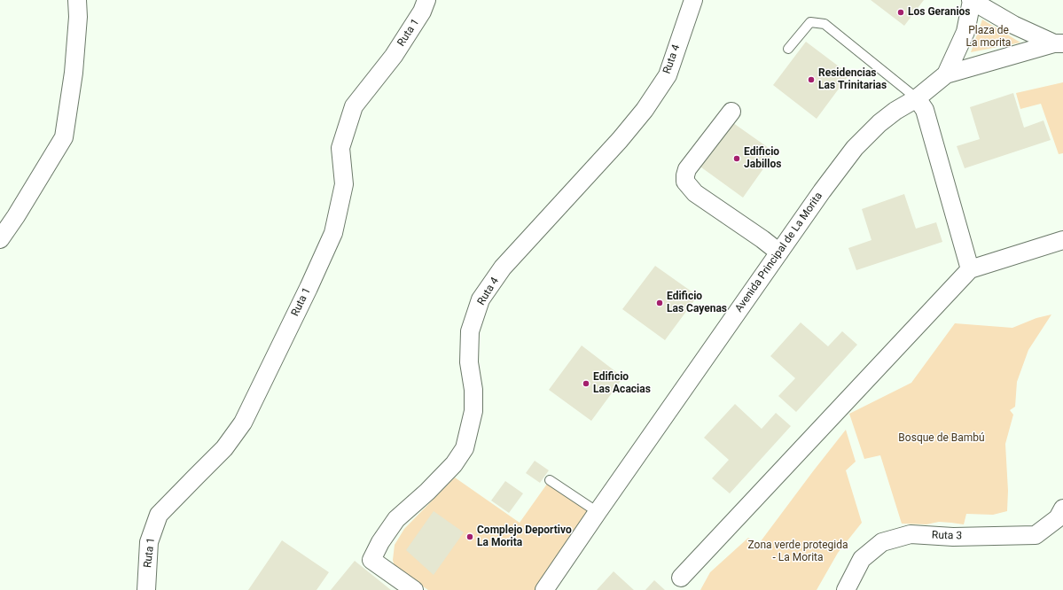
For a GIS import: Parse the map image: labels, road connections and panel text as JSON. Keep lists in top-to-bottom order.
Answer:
{
  "streets": {
    "street": [
      "Ruta 1",
      "Ruta 4",
      "Avenida Principal de La Morita",
      "Ruta 3"
    ]
  },
  "parks": ["Plaza de La morita", "Bosque de Bambú", "Zona verde protegida - La Morita"],
  "places": [
    "Los Geranios",
    "Residencias Las Trinitarias",
    "Edificio Jabillos",
    "Edificio Las Cayenas",
    "Edificio Las Acacias",
    "Complejo Deportivo La Morita"
  ]
}
